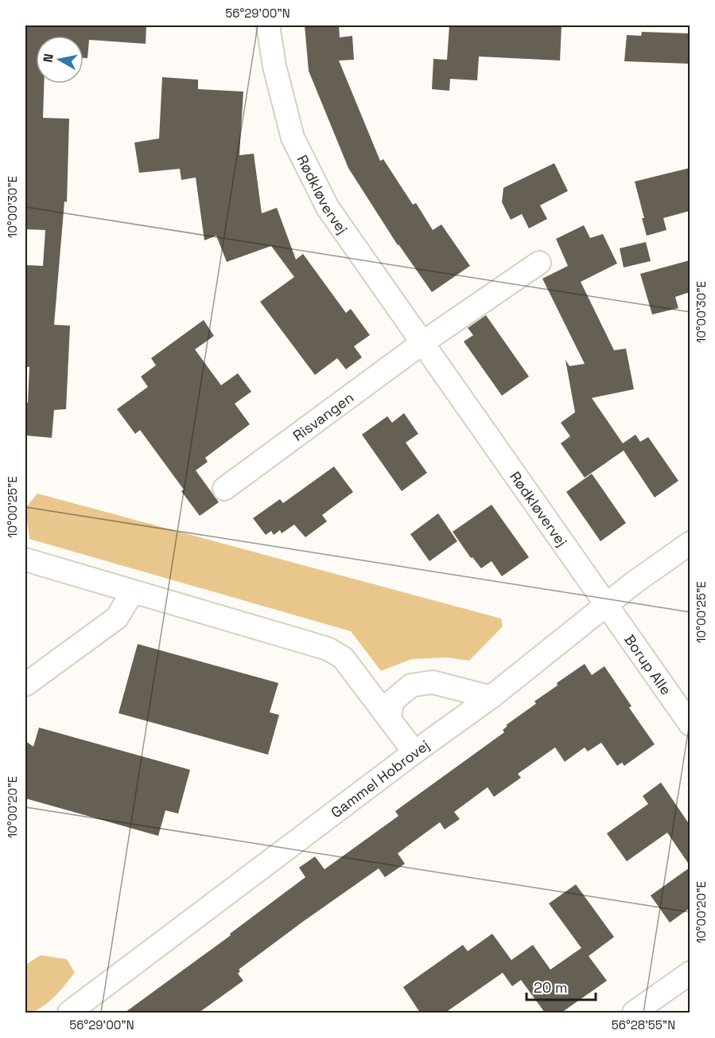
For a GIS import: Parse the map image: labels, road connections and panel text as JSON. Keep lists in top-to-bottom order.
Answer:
{
  "streets": {
    "street": [
      "Rødkløvervej",
      "Risvangen",
      "Borup Alle",
      "Gammel Hobrovej"
    ]
  },
  "crossings": [
    ["Rødkløvervej", "Risvangen"],
    ["Rødkløvervej", "Borup Alle"],
    ["Rødkløvervej", "Gammel Hobrovej"],
    ["Borup Alle", "Gammel Hobrovej"]
  ],
  "scale_bar": "20 m",
  "north": "left",
  "coordinates": [
    "56°29'00\"N",
    "10°00'30\"E",
    "10°00'25\"E",
    "10°00'20\"E",
    "56°28'55\"N"
  ]
}
